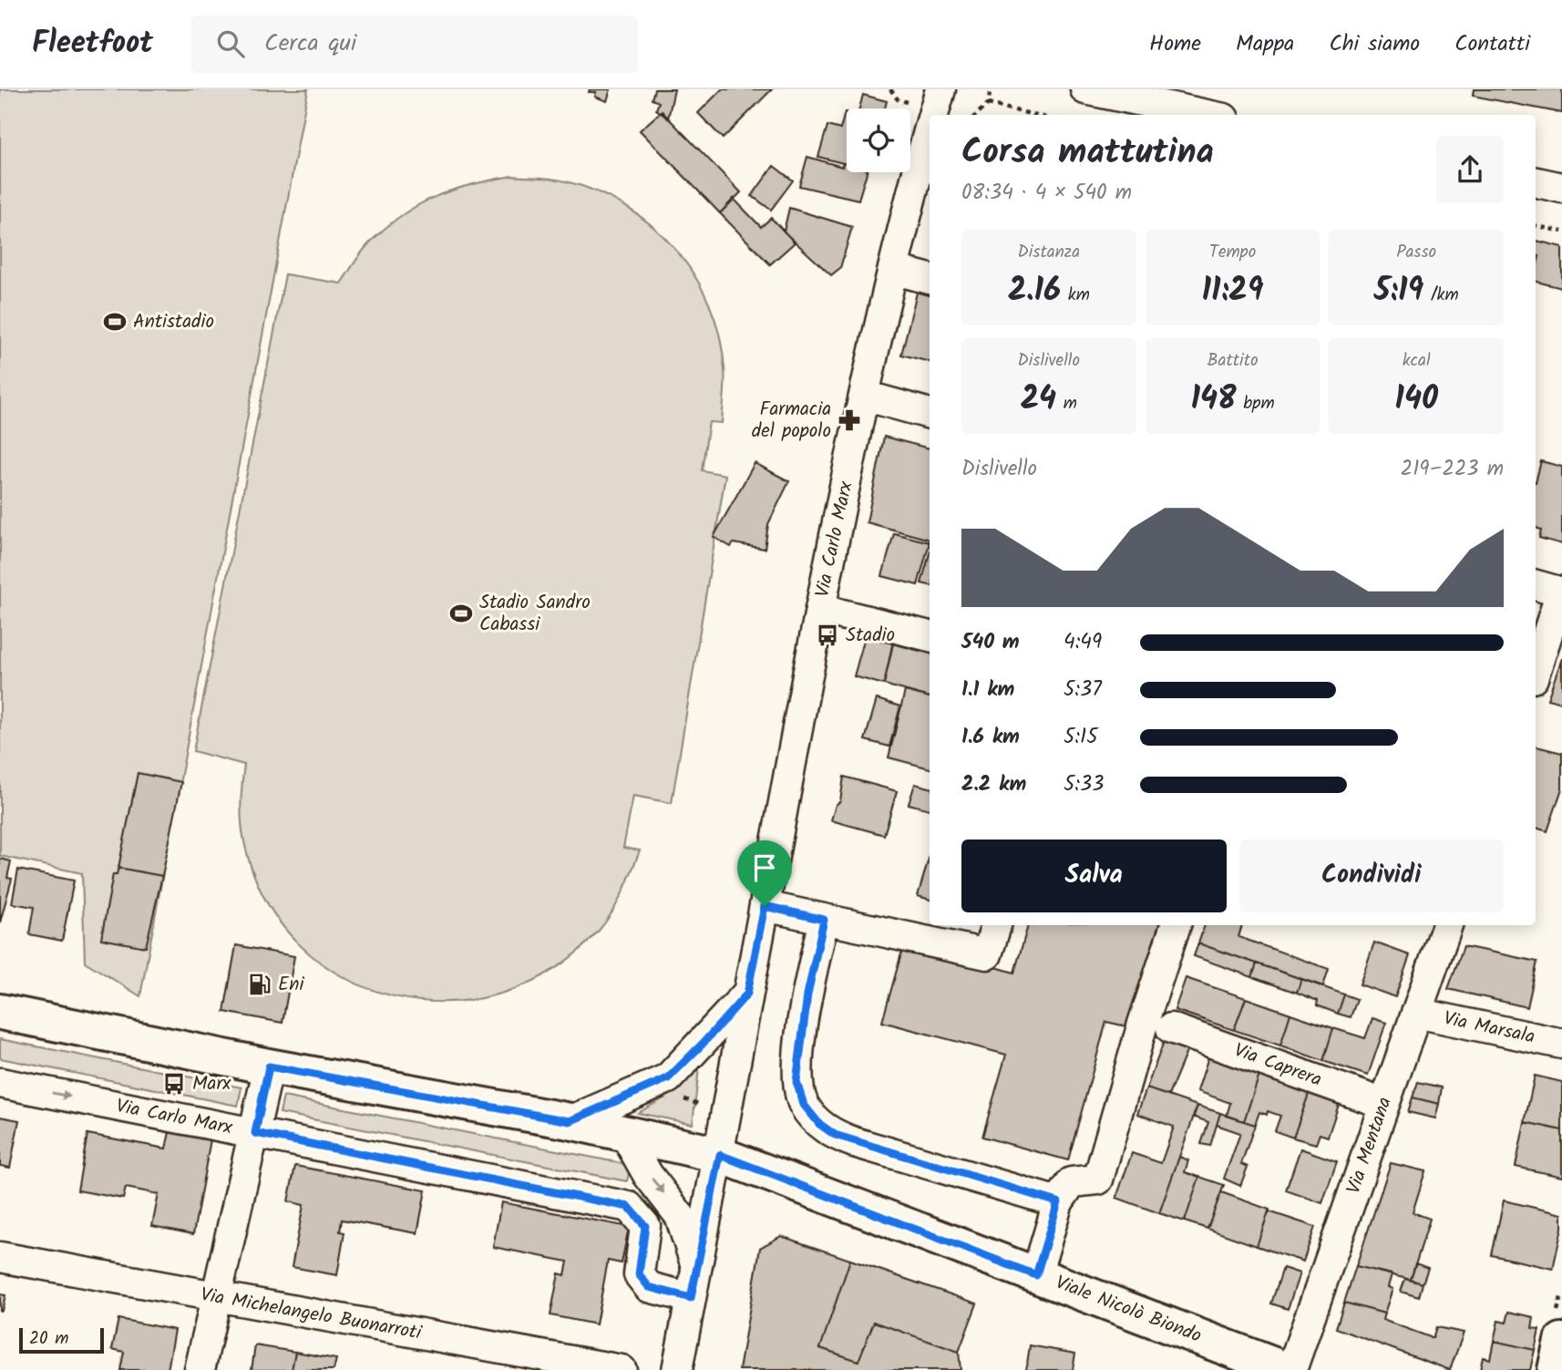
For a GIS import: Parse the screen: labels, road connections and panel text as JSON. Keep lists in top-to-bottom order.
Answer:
{
  "streets": {
    "main road": ["Viale Nicolò Biondo"],
    "street": [
      "Via Carlo Marx",
      "Via Marsala",
      "Via Caprera",
      "Via Mentana",
      "Via Michelangelo Buonarroti"
    ]
  },
  "crossings": [
    ["Via Carlo Marx", "Viale Nicolò Biondo"],
    ["Via Marsala", "Via Mentana"],
    ["Via Caprera", "Via Mentana"]
  ],
  "places": {
    "sports": ["Antistadio", "Stadio Sandro Cabassi"],
    "pharmacy": ["Farmacia del popolo"],
    "bus stop": ["Stadio", "Marx"],
    "fuel station": ["Eni"]
  },
  "scale_bar": "20 m",
  "page": {
    "header": "Fleetfoot",
    "search": "Cerca qui",
    "nav": [
      "Home",
      "Mappa",
      "Chi siamo",
      "Contatti"
    ],
    "heading": ["Corsa mattutina", "08:34 · 4 × 540 m"],
    "stats": [
      ["Distanza", "2.16 km"],
      ["Tempo", "11:29"],
      ["Passo", "5:19 /km"],
      ["Dislivello", "24 m"],
      ["Battito", "148 bpm"],
      ["kcal", "140"]
    ],
    "chart": ["Dislivello", "219–223 m"],
    "list": [
      {
        "name": "540 m",
        "note": "4:49"
      },
      {
        "name": "1.1 km",
        "note": "5:37"
      },
      {
        "name": "1.6 km",
        "note": "5:15"
      },
      {
        "name": "2.2 km",
        "note": "5:33"
      }
    ],
    "buttons": ["Salva", "Condividi"],
    "scale": "20 m"
  }
}
